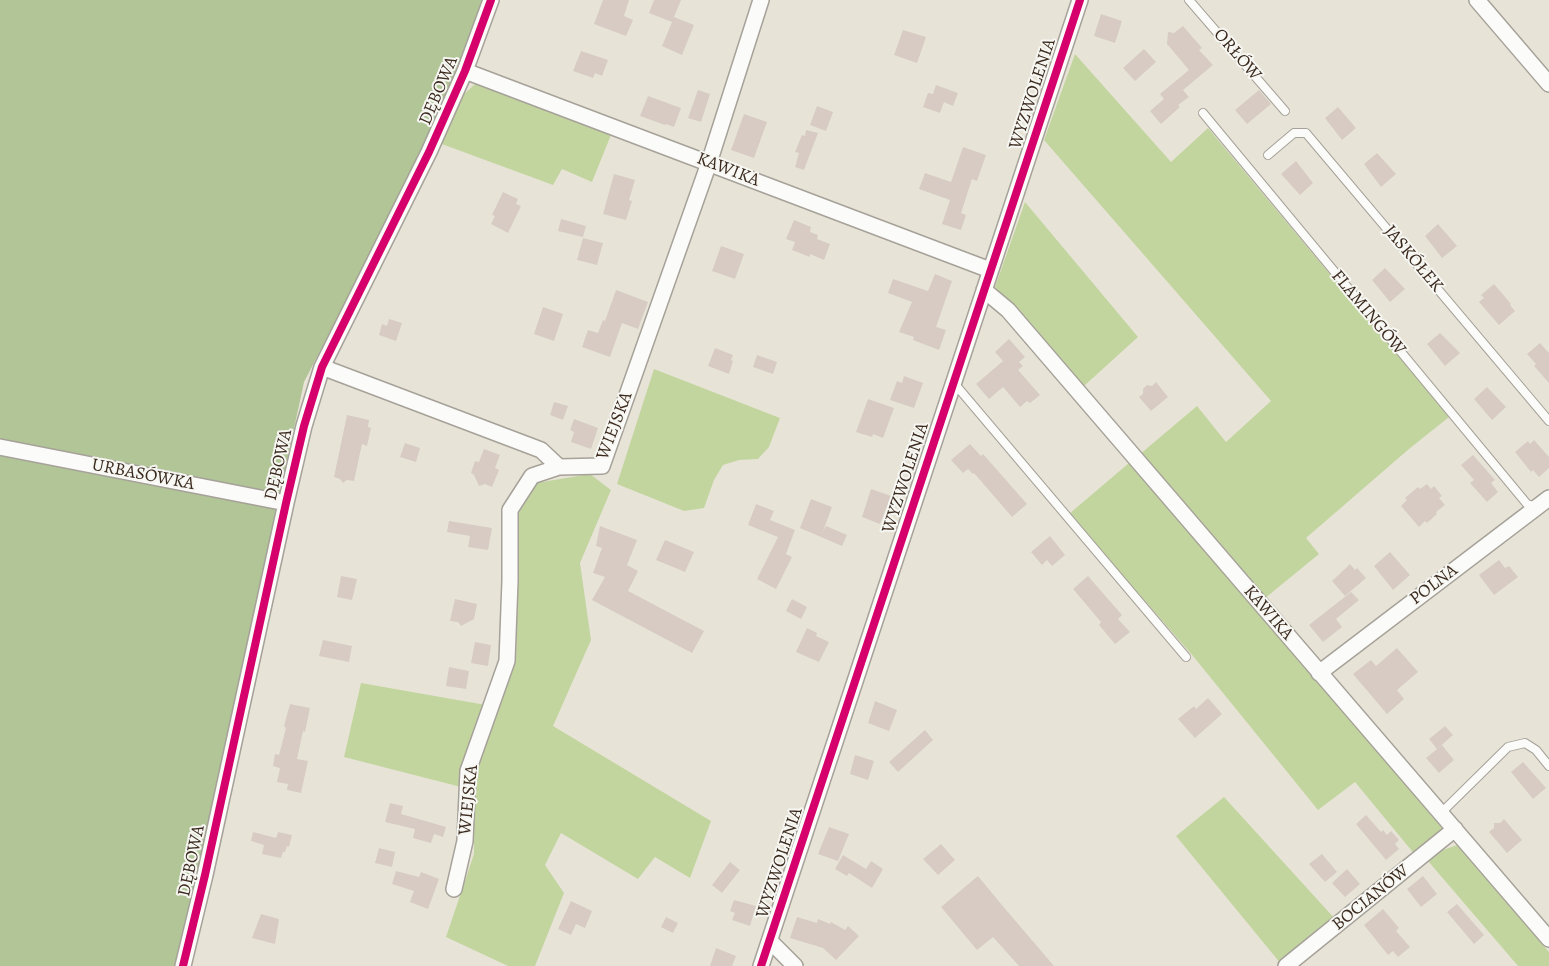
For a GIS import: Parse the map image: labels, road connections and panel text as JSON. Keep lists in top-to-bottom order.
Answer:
{
  "streets": {
    "street": [
      "DĘBOWA",
      "WYZWOLENIA",
      "KAWIKA",
      "WIEJSKA",
      "URBASÓWKA",
      "POLNA",
      "BOCIANÓW"
    ],
    "lane": ["ORŁÓW", "JASKÓŁEK", "FLAMINGÓW"]
  },
  "crossings": [
    ["DĘBOWA", "KAWIKA"],
    ["DĘBOWA", "URBASÓWKA"],
    ["WYZWOLENIA", "KAWIKA"],
    ["KAWIKA", "WIEJSKA"],
    ["KAWIKA", "POLNA"],
    ["KAWIKA", "BOCIANÓW"],
    ["FLAMINGÓW", "POLNA"]
  ]
}
